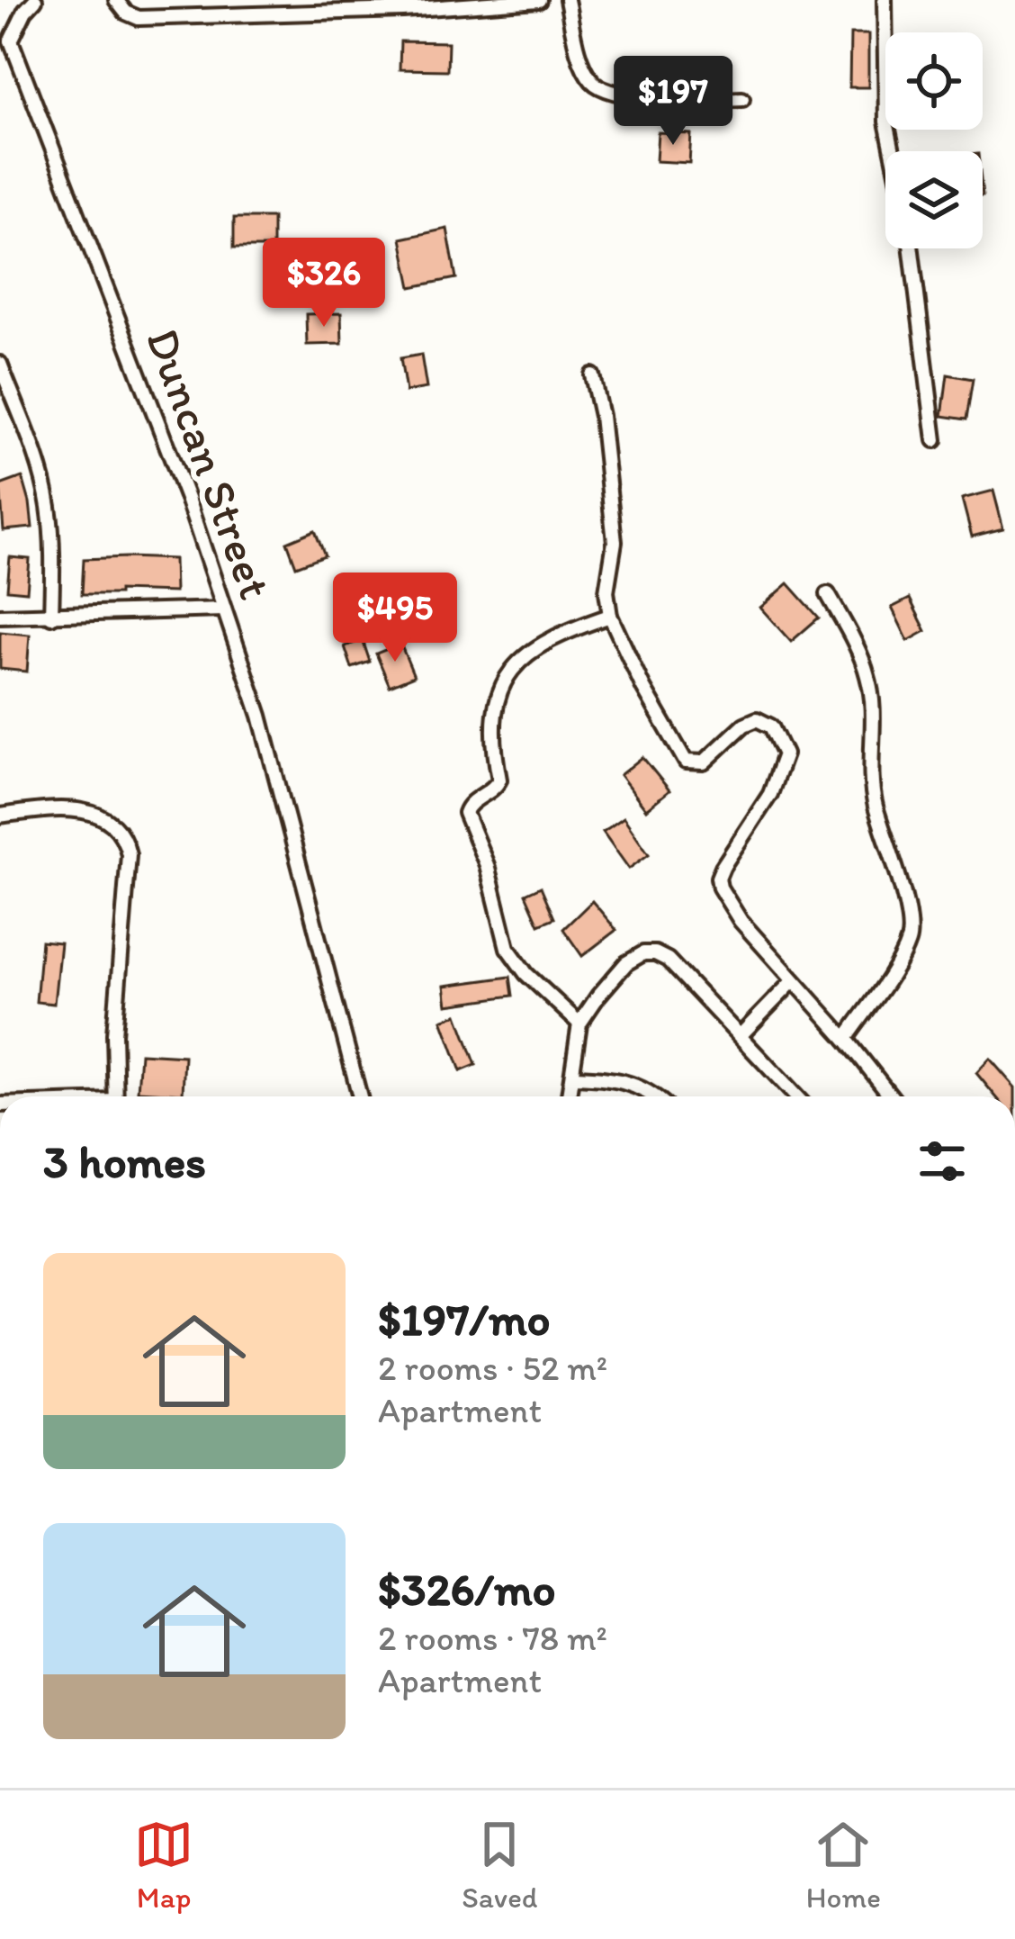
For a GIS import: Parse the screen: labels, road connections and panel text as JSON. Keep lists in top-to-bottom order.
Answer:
{
  "streets": {
    "street": ["Duncan Street"]
  },
  "page": {
    "price": ["$197", "$326", "$495"],
    "heading": "3 homes",
    "list": [
      {
        "name": "$197/mo",
        "note": "2 rooms · 52 m² · Apartment"
      },
      {
        "name": "$326/mo",
        "note": "2 rooms · 78 m² · Apartment"
      }
    ],
    "tabs": ["Map", "Saved", "Home"]
  }
}
